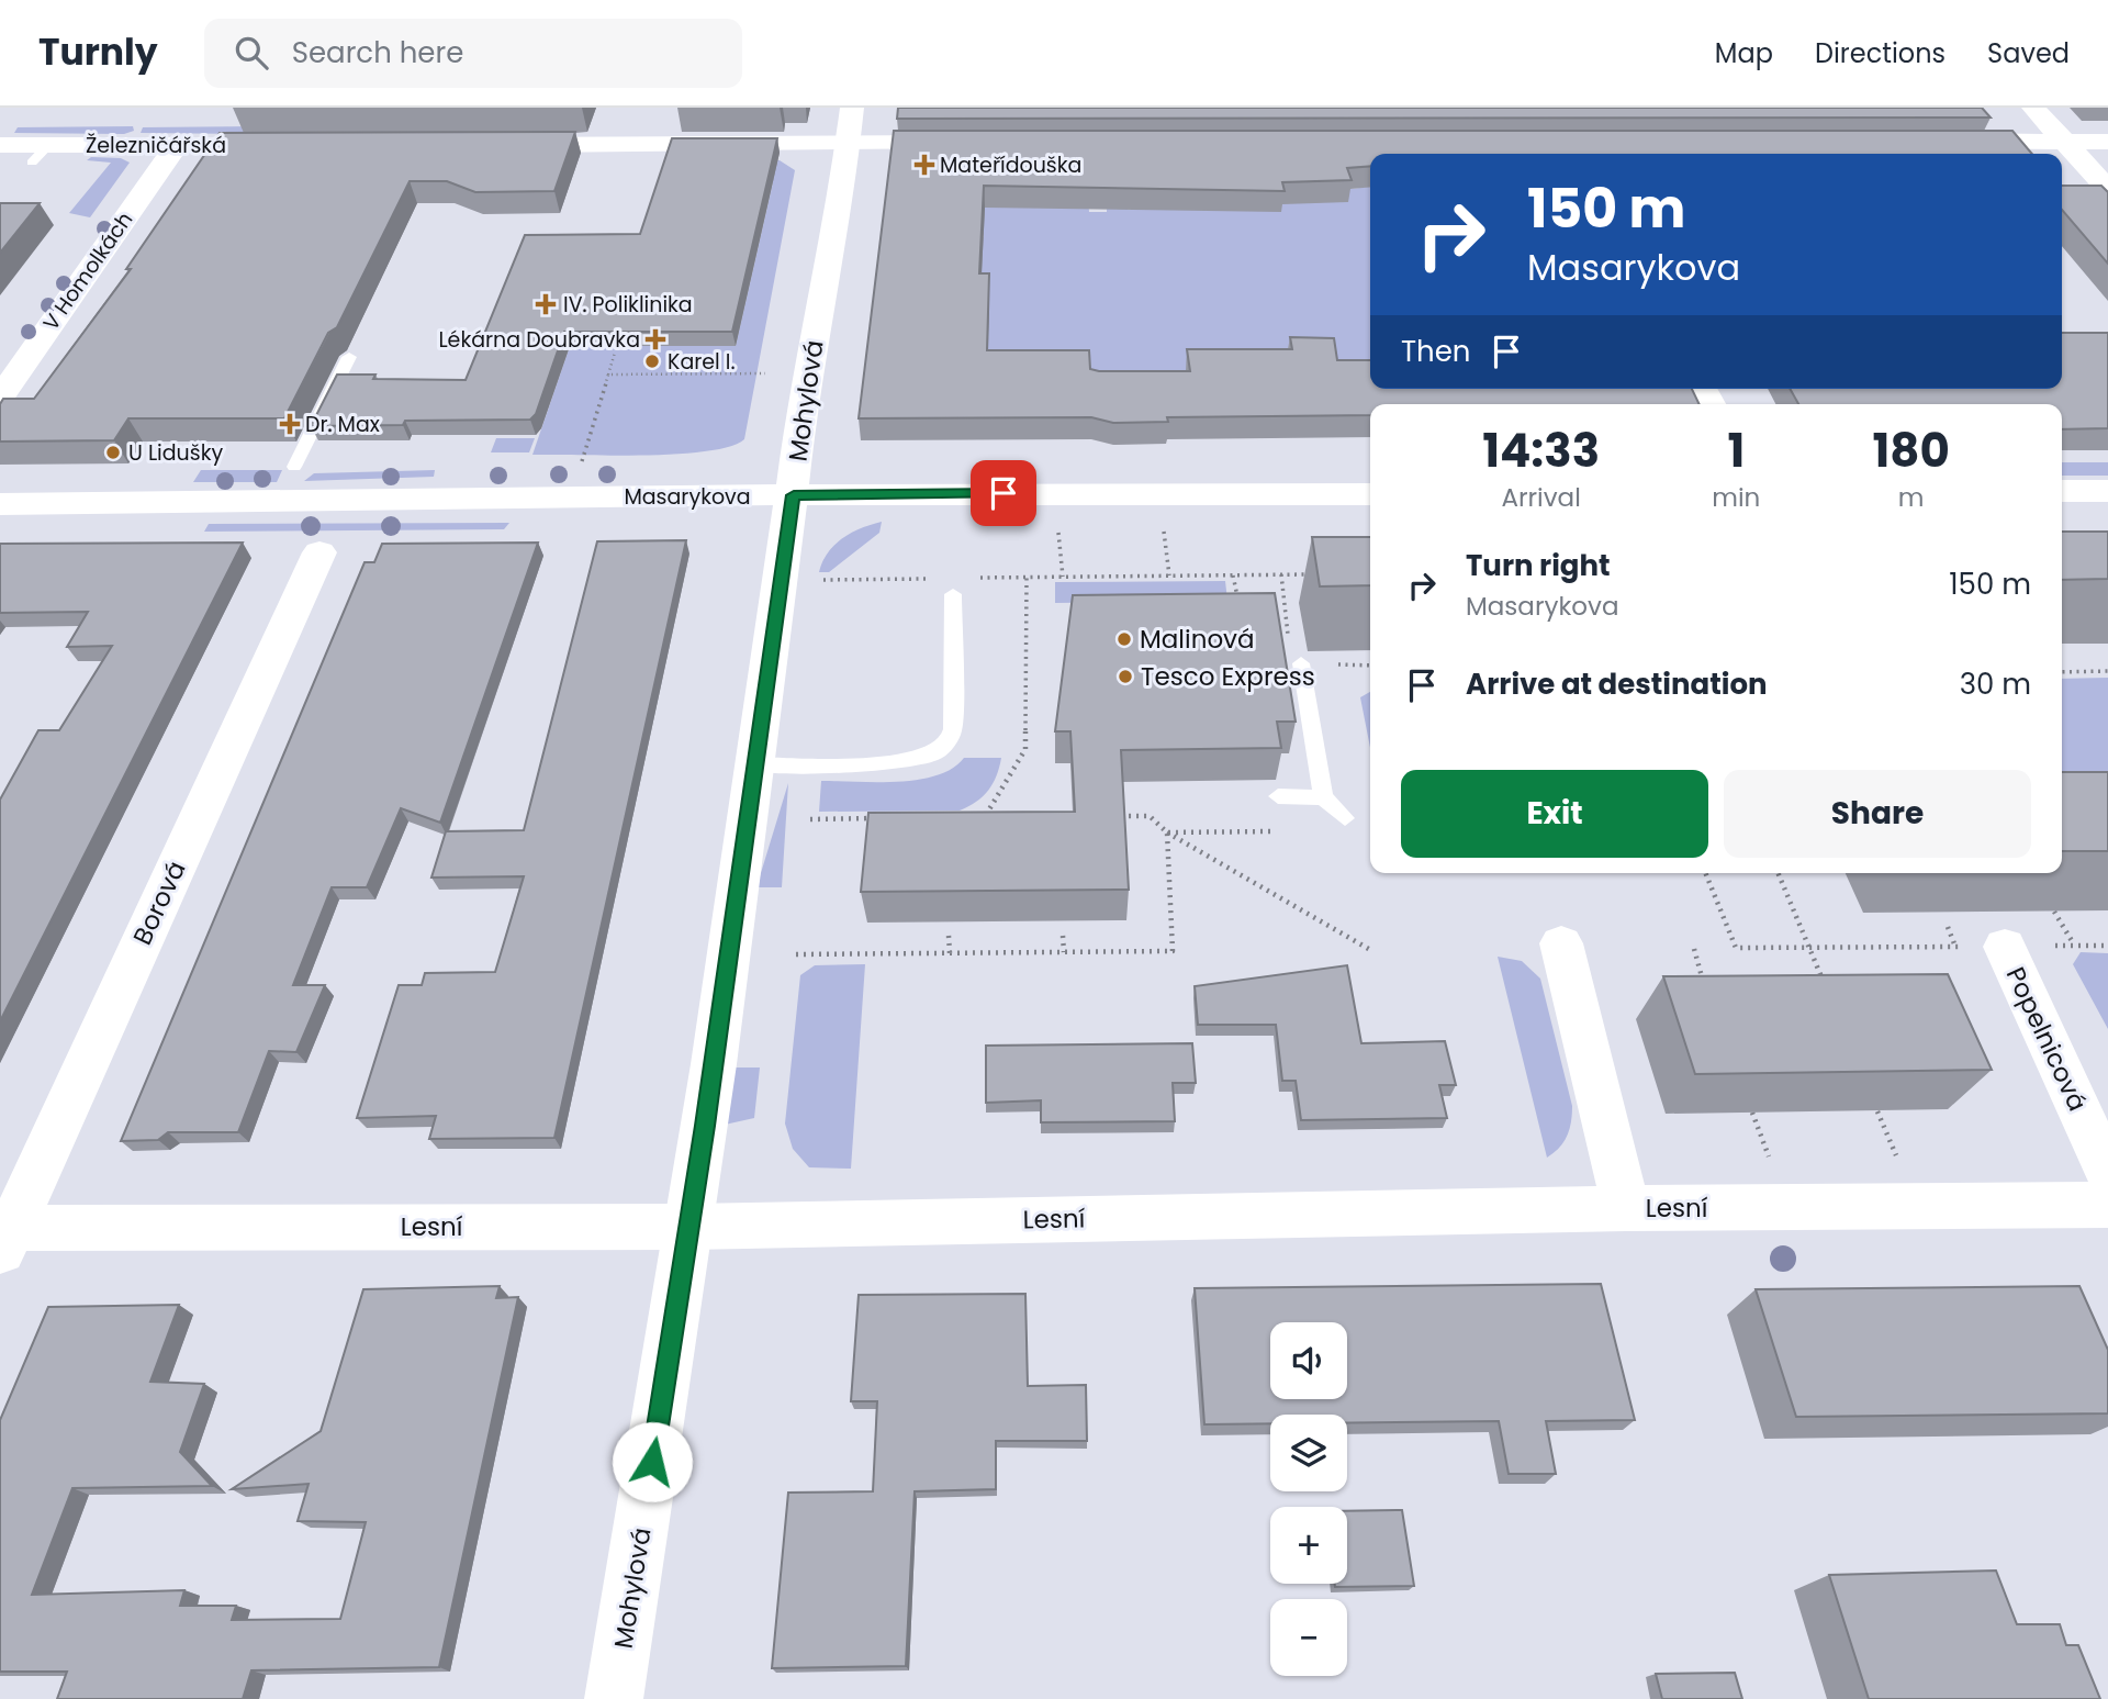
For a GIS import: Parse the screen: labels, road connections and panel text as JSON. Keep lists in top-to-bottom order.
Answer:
{
  "streets": {
    "street": [
      "Železničářská",
      "V Homolkách",
      "Mohylová",
      "Masarykova",
      "Borová",
      "Popelnicová",
      "Lesní"
    ]
  },
  "crossings": [
    ["Železničářská", "V Homolkách"],
    ["Mohylová", "Masarykova"],
    ["Mohylová", "Lesní"],
    ["Borová", "Lesní"]
  ],
  "places": {
    "health": [
      "Mateřídouška",
      "IV. Poliklinika",
      "Lékárna Doubravka",
      "Dr. Max"
    ],
    "other": [
      "Karel I.",
      "U Lidušky",
      "Malinová",
      "Tesco Express"
    ]
  },
  "page": {
    "header": "Turnly",
    "search": "Search here",
    "nav": ["Map", "Directions", "Saved"],
    "turn": ["150 m", "Masarykova"],
    "then": "Then",
    "eta": [
      "14:33",
      "Arrival",
      "1",
      "min",
      "180",
      "m"
    ],
    "list": [
      {
        "name": "Turn right",
        "note": "Masarykova",
        "value": "150 m"
      },
      {
        "name": "Arrive at destination",
        "value": "30 m"
      }
    ],
    "buttons": ["Exit", "Share"],
    "map_buttons": ["+", "−"]
  }
}
